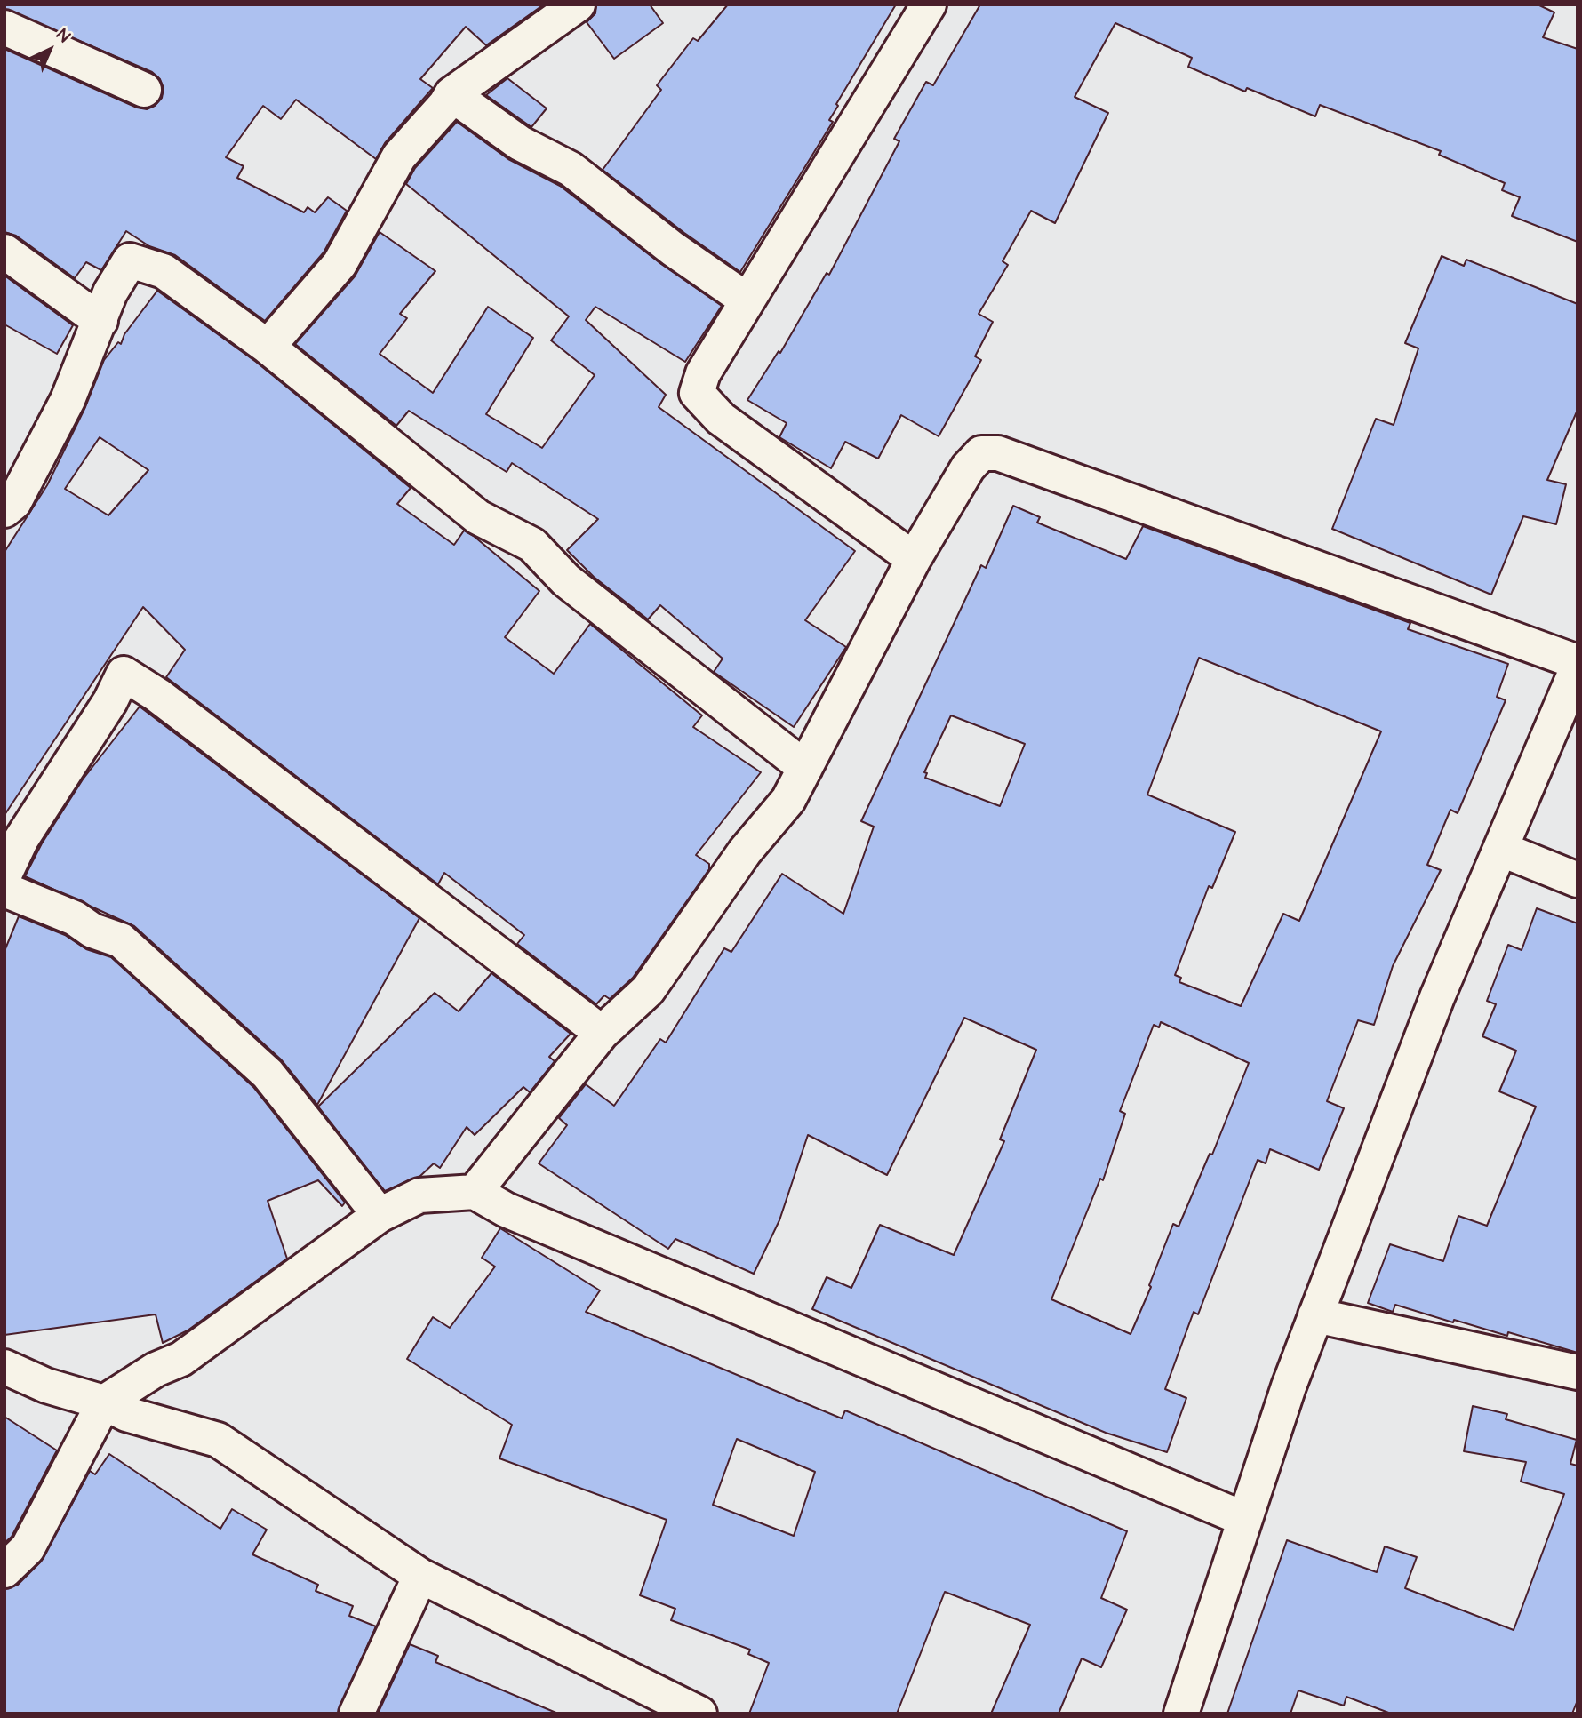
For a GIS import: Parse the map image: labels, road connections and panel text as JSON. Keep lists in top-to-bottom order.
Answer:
{
  "north": "top right"
}
